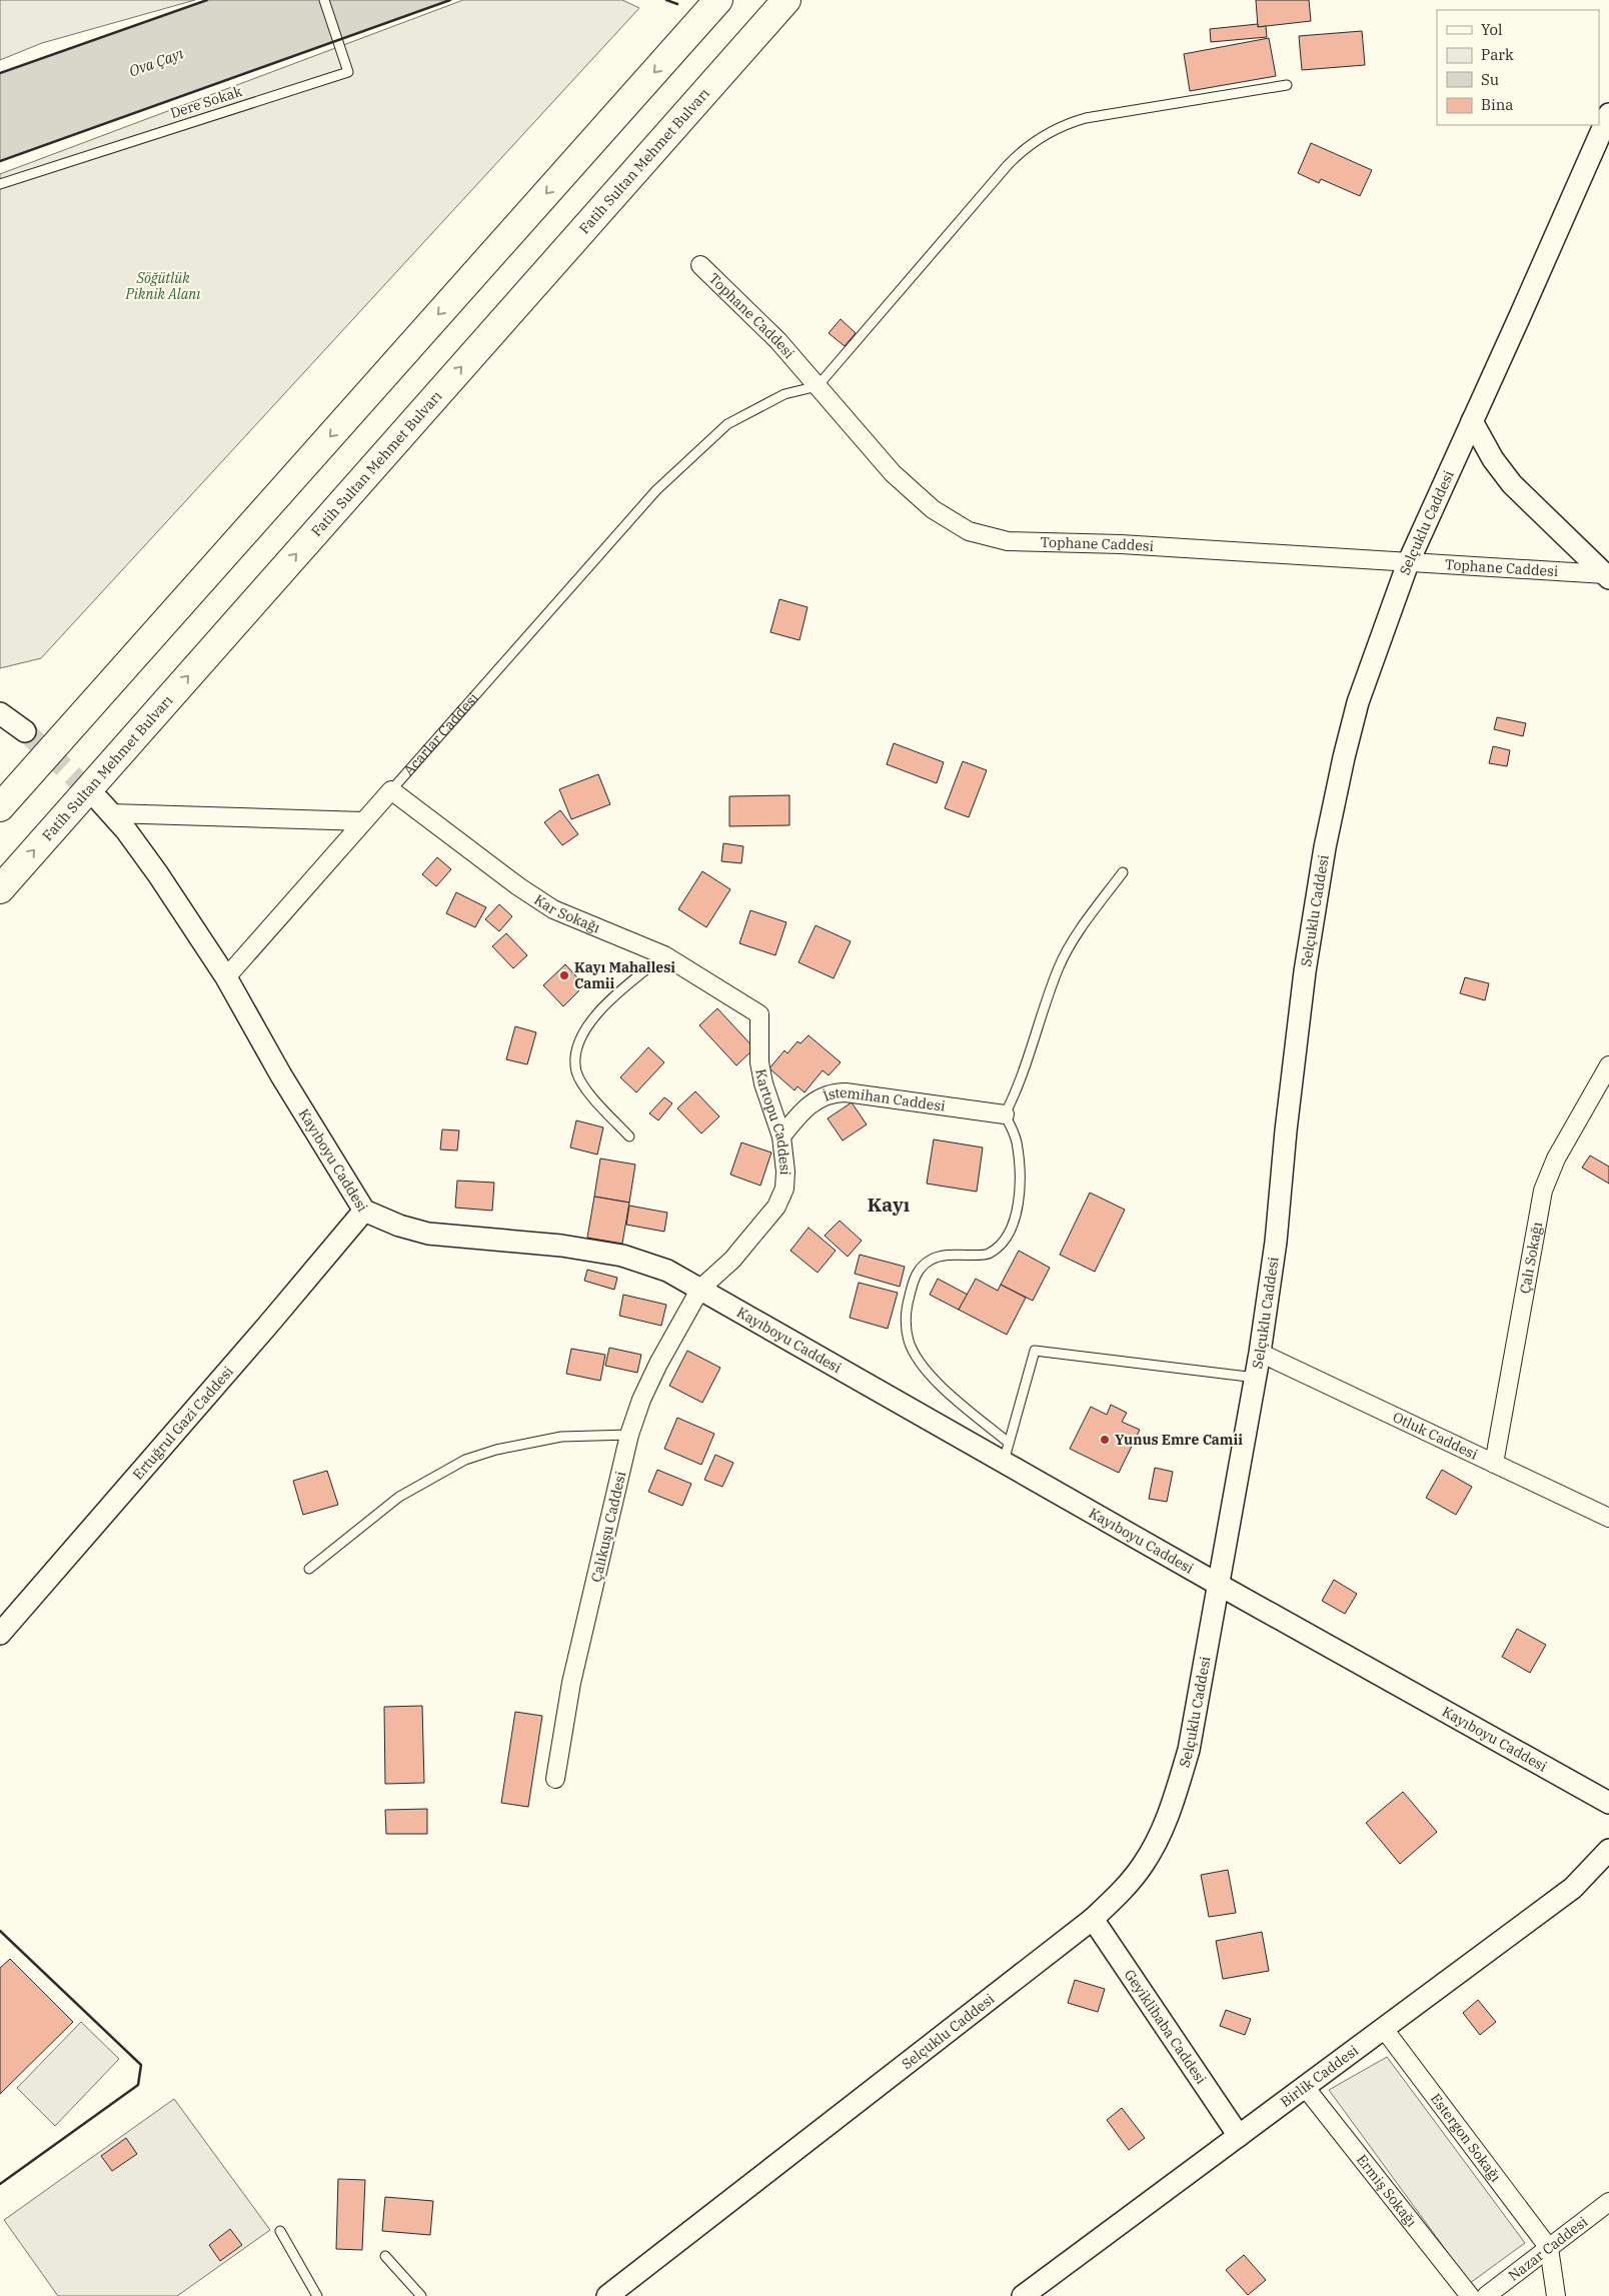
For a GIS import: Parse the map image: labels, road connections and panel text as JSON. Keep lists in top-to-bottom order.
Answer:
{
  "streets": {
    "highway": ["Fatih Sultan Mehmet Bulvarı"],
    "street": [
      "Tophane Caddesi",
      "Selçuklu Caddesi",
      "Acarlar Caddesi",
      "Kar Sokağı",
      "İstemihan Caddesi",
      "Kartopu Caddesi",
      "Kayıboyu Caddesi",
      "Çalı Sokağı",
      "Ertuğrul Gazi Caddesi",
      "Otluk Caddesi",
      "Çalıkuşu Caddesi",
      "Geyiklibaba Caddesi",
      "Birlik Caddesi",
      "Estergon Sokağı",
      "Ermiş Sokağı",
      "Nazar Caddesi"
    ],
    "lane": ["Dere Sokak"]
  },
  "crossings": [
    ["Tophane Caddesi", "Selçuklu Caddesi"],
    ["Tophane Caddesi", "Acarlar Caddesi"],
    ["Selçuklu Caddesi", "Kayıboyu Caddesi"],
    ["Selçuklu Caddesi", "Otluk Caddesi"],
    ["Selçuklu Caddesi", "Geyiklibaba Caddesi"],
    ["Acarlar Caddesi", "Kar Sokağı"],
    ["Acarlar Caddesi", "Kayıboyu Caddesi"],
    ["Kar Sokağı", "Kartopu Caddesi"],
    ["İstemihan Caddesi", "Kartopu Caddesi"],
    ["Kartopu Caddesi", "Kayıboyu Caddesi"],
    ["Kartopu Caddesi", "Çalıkuşu Caddesi"],
    ["Kayıboyu Caddesi", "Ertuğrul Gazi Caddesi"],
    ["Kayıboyu Caddesi", "Çalıkuşu Caddesi"],
    ["Çalı Sokağı", "Otluk Caddesi"],
    ["Geyiklibaba Caddesi", "Birlik Caddesi"],
    ["Birlik Caddesi", "Estergon Sokağı"],
    ["Birlik Caddesi", "Ermiş Sokağı"],
    ["Estergon Sokağı", "Nazar Caddesi"]
  ],
  "districts": ["Kayı"],
  "water": ["Ova Çayı"],
  "parks": ["Söğütlük Piknik Alanı"],
  "places": ["Kayı Mahallesi Camii", "Yunus Emre Camii"],
  "legend": [
    "Yol",
    "Park",
    "Su",
    "Bina"
  ]
}
